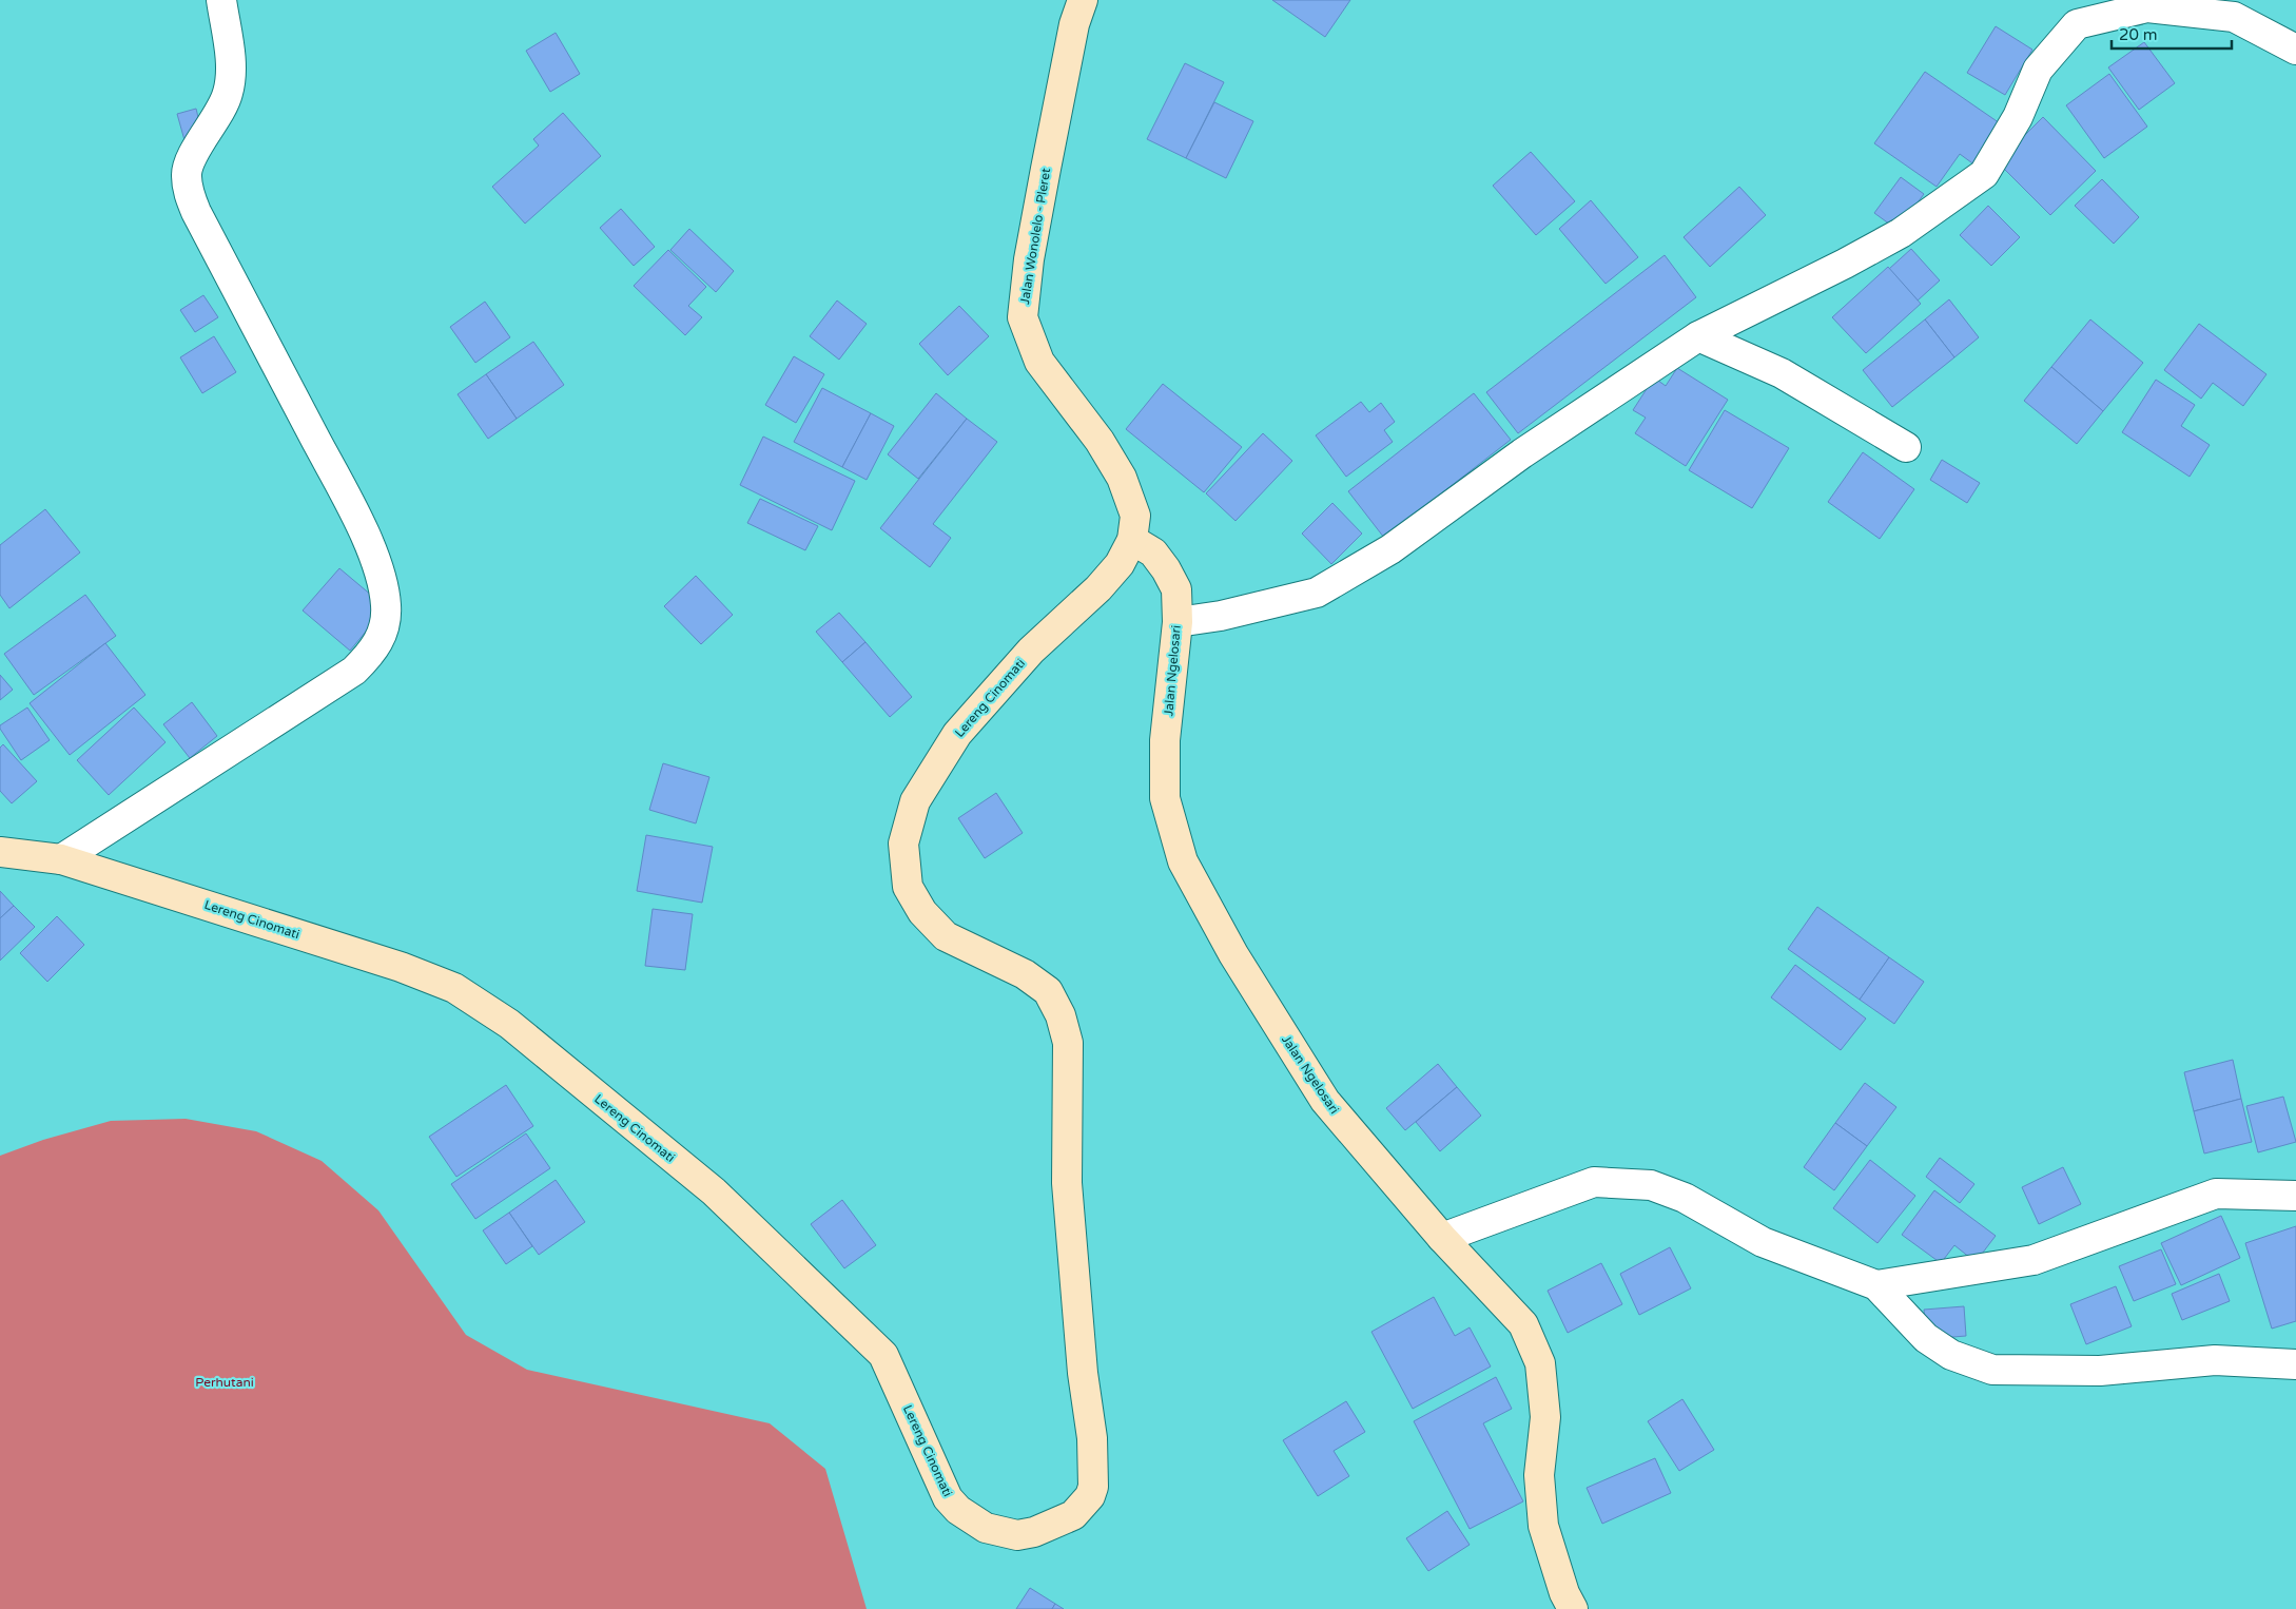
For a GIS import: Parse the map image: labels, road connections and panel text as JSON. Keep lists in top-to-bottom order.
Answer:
{
  "streets": {
    "main road": ["Jalan Wonolelo - Pleret", "Jalan Ngelosari", "Lereng Cinomati"]
  },
  "crossings": [
    ["Jalan Wonolelo - Pleret", "Jalan Ngelosari"],
    ["Jalan Wonolelo - Pleret", "Lereng Cinomati"],
    ["Jalan Ngelosari", "Lereng Cinomati"]
  ],
  "parks": ["Perhutani"],
  "scale_bar": "20 m"
}
